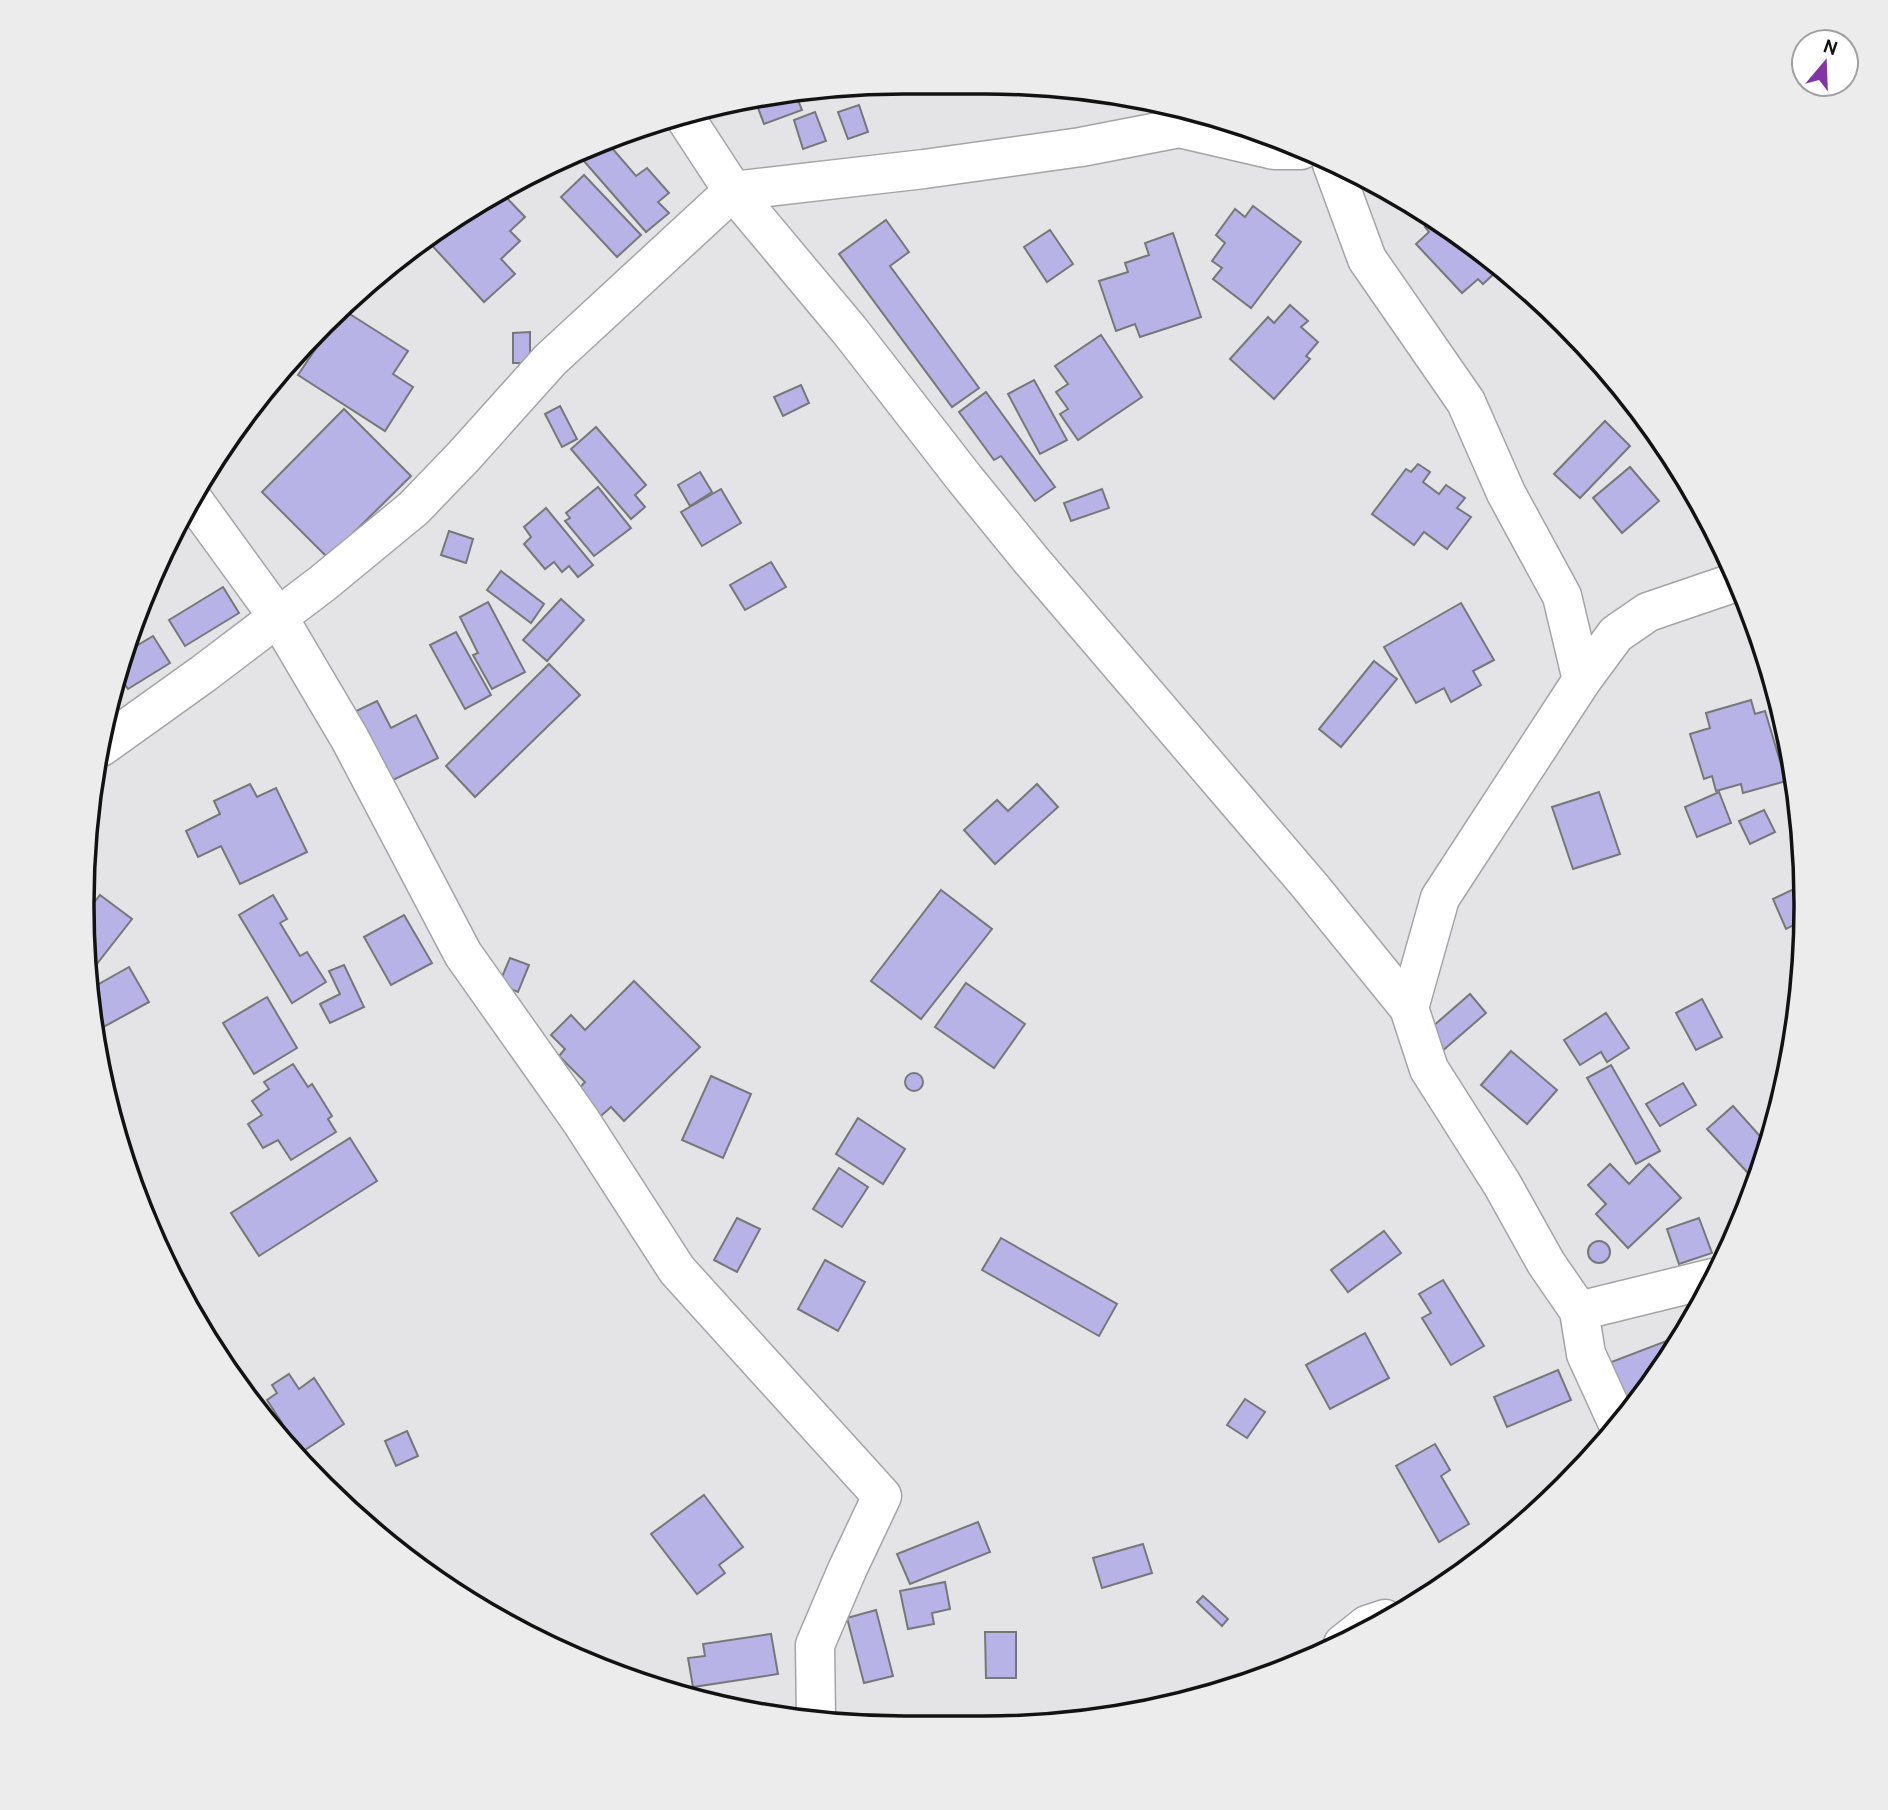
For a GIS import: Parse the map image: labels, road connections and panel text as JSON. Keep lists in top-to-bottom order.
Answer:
{
  "north": "top"
}
